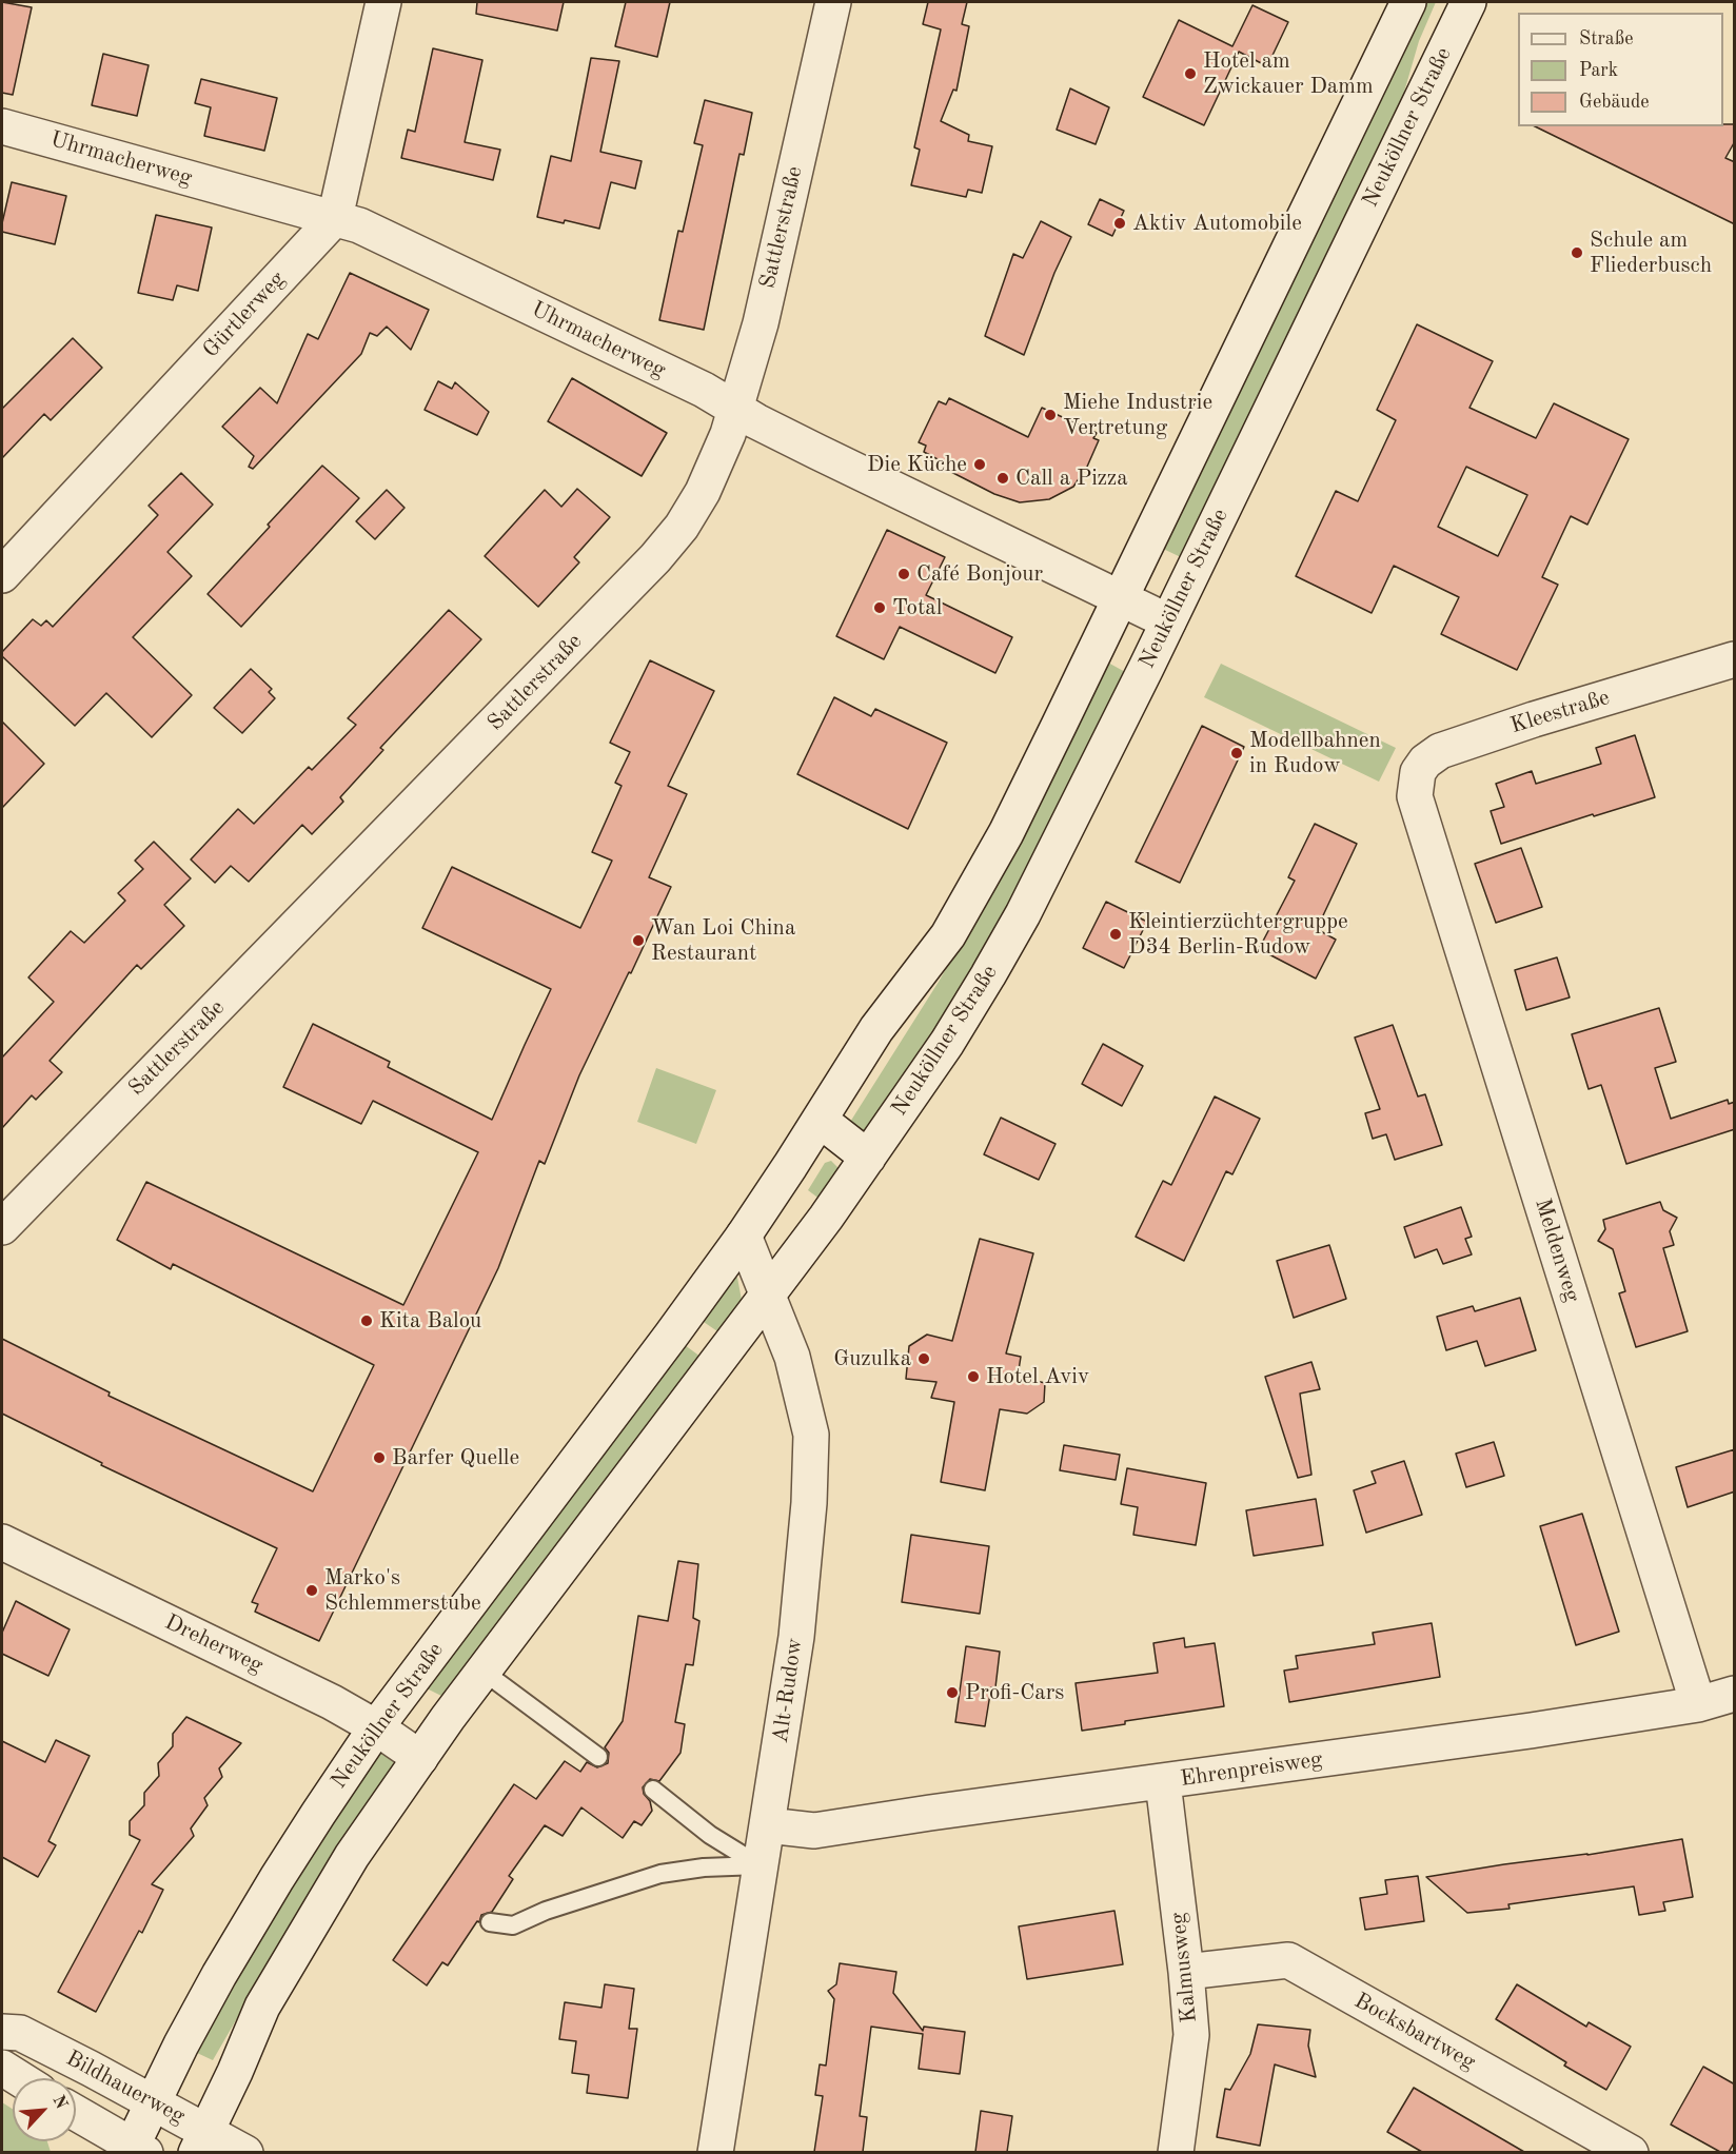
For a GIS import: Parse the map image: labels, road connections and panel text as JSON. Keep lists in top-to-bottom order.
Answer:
{
  "streets": {
    "street": [
      "Neuköllner Straße",
      "Uhrmacherweg",
      "Sattlerstraße",
      "Gürtlerweg",
      "Kleestraße",
      "Meldenweg",
      "Dreherweg",
      "Alt-Rudow",
      "Ehrenpreisweg",
      "Kalmusweg",
      "Bocksbartweg",
      "Bildhauerweg"
    ]
  },
  "crossings": [
    ["Neuköllner Straße", "Uhrmacherweg"],
    ["Neuköllner Straße", "Dreherweg"],
    ["Neuköllner Straße", "Alt-Rudow"],
    ["Neuköllner Straße", "Bildhauerweg"],
    ["Uhrmacherweg", "Sattlerstraße"],
    ["Uhrmacherweg", "Gürtlerweg"],
    ["Kleestraße", "Meldenweg"],
    ["Meldenweg", "Ehrenpreisweg"],
    ["Alt-Rudow", "Ehrenpreisweg"],
    ["Ehrenpreisweg", "Kalmusweg"],
    ["Kalmusweg", "Bocksbartweg"]
  ],
  "places": [
    "Hotel am Zwickauer Damm",
    "Aktiv Automobile",
    "Schule am Fliederbusch",
    "Miehe Industrie Vertretung",
    "Die Küche",
    "Call a Pizza",
    "Café Bonjour",
    "Total",
    "Modellbahnen in Rudow",
    "Kleintierzüchtergruppe D34 Berlin-Rudow",
    "Wan Loi China Restaurant",
    "Kita Balou",
    "Guzulka",
    "Hotel Aviv",
    "Barfer Quelle",
    "Marko's Schlemmerstube",
    "Profi-Cars"
  ],
  "legend": ["Straße", "Park", "Gebäude"],
  "north": "top right"
}
